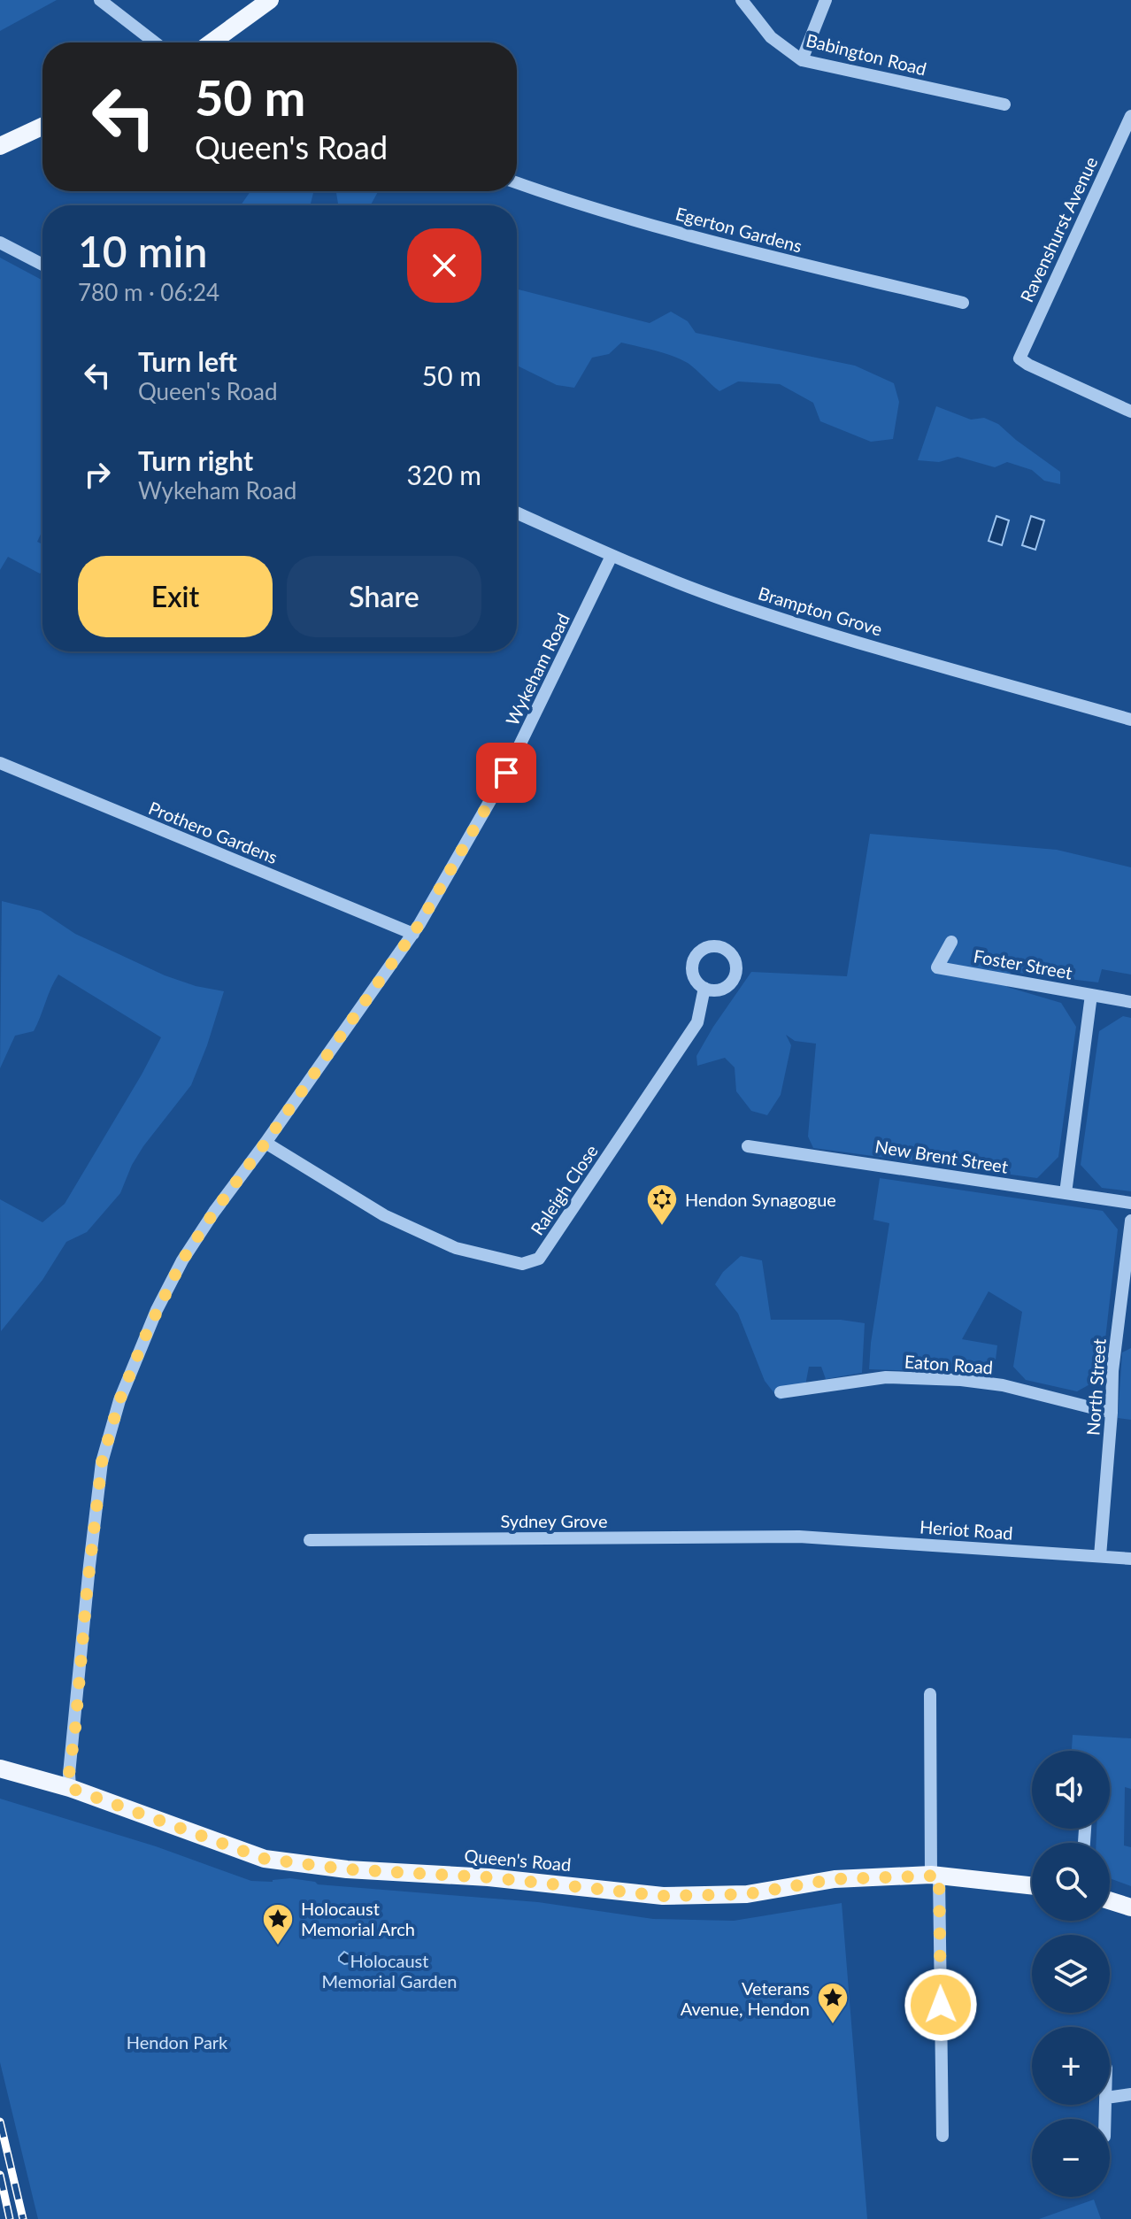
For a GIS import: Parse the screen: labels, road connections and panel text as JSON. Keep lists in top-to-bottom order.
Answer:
{
  "streets": {
    "main road": ["Queen's Road"],
    "street": [
      "Babington Road",
      "Egerton Gardens",
      "Ravenshurst Avenue",
      "Brampton Grove",
      "Wykeham Road",
      "Prothero Gardens",
      "Foster Street",
      "New Brent Street",
      "Raleigh Close",
      "Eaton Road",
      "North Street",
      "Sydney Grove",
      "Heriot Road"
    ]
  },
  "crossings": [
    ["Brampton Grove", "Wykeham Road"],
    ["Wykeham Road", "Prothero Gardens"],
    ["Wykeham Road", "Raleigh Close"],
    ["Wykeham Road", "Queen's Road"],
    ["Eaton Road", "North Street"],
    ["North Street", "Heriot Road"],
    ["Sydney Grove", "Heriot Road"]
  ],
  "parks": ["Holocaust Memorial Garden", "Hendon Park"],
  "places": {
    "synagogue": ["Hendon Synagogue"],
    "place": ["Holocaust Memorial Arch", "Veterans Avenue, Hendon"]
  },
  "page": {
    "turn": ["50 m", "Queen's Road"],
    "heading": ["10 min", "780 m · 06:24"],
    "list": [
      {
        "name": "Turn left",
        "note": "Queen's Road",
        "value": "50 m"
      },
      {
        "name": "Turn right",
        "note": "Wykeham Road",
        "value": "320 m"
      }
    ],
    "buttons": ["Exit", "Share"],
    "map_buttons": ["+", "−"]
  }
}
